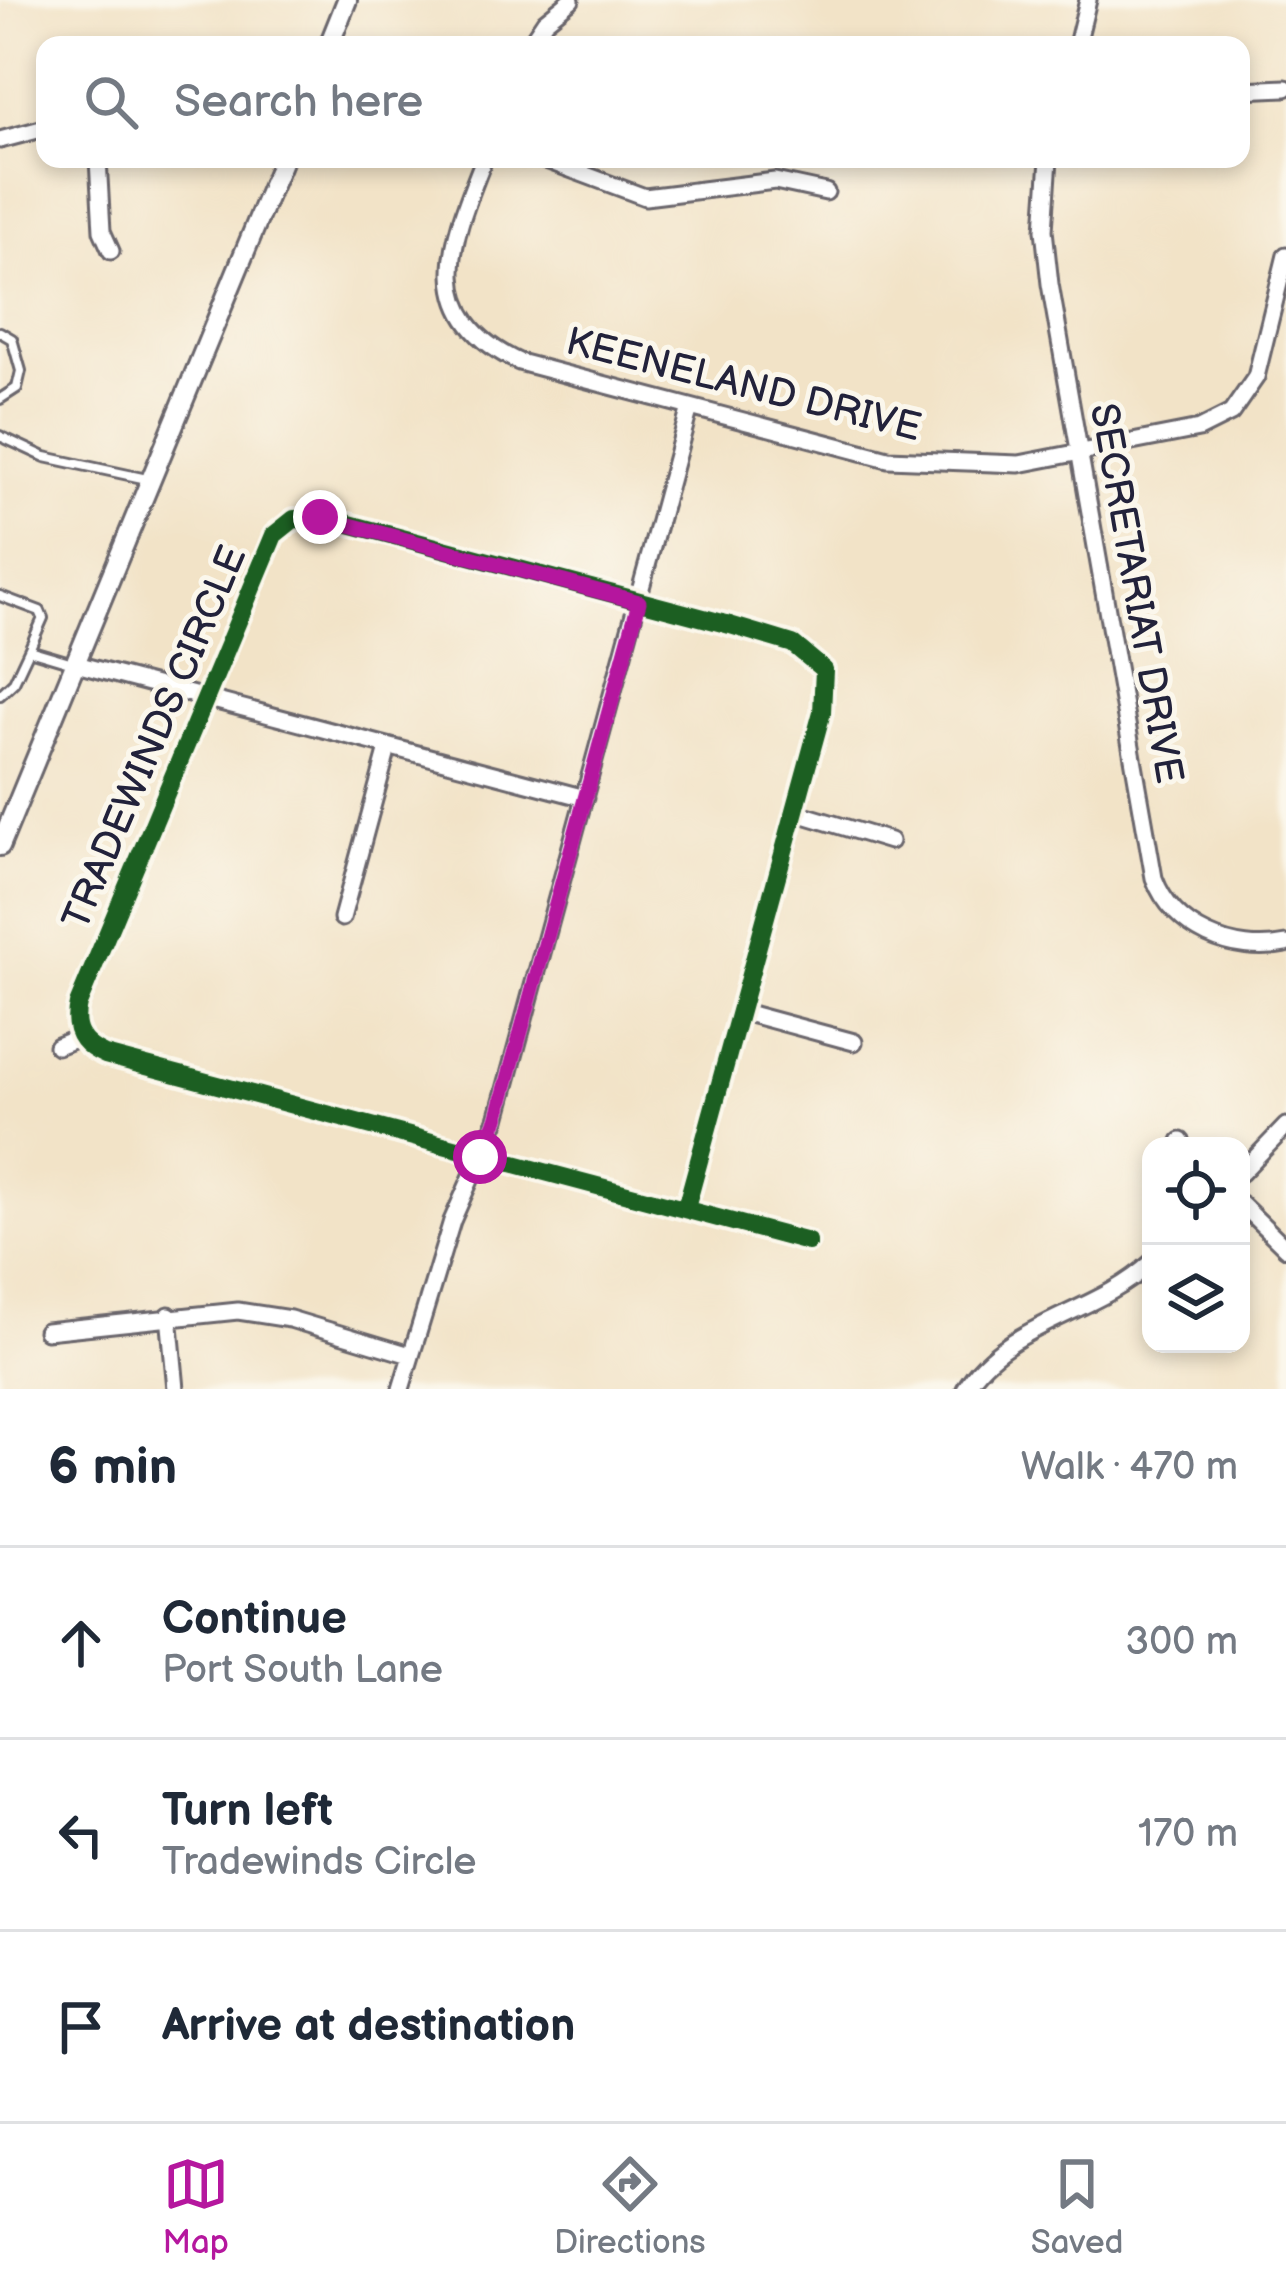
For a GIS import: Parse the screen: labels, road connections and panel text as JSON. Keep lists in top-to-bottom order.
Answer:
{
  "streets": {
    "street": ["KEENELAND DRIVE", "SECRETARIAT DRIVE", "TRADEWINDS CIRCLE"]
  },
  "crossings": [
    ["KEENELAND DRIVE", "SECRETARIAT DRIVE"]
  ],
  "page": {
    "search": "Search here",
    "heading": ["6 min", "Walk · 470 m"],
    "list": [
      ["Continue", "Port South Lane", "300 m"],
      ["Turn left", "Tradewinds Circle", "170 m"],
      "Arrive at destination"
    ],
    "nav": ["Map", "Directions", "Saved"]
  }
}
